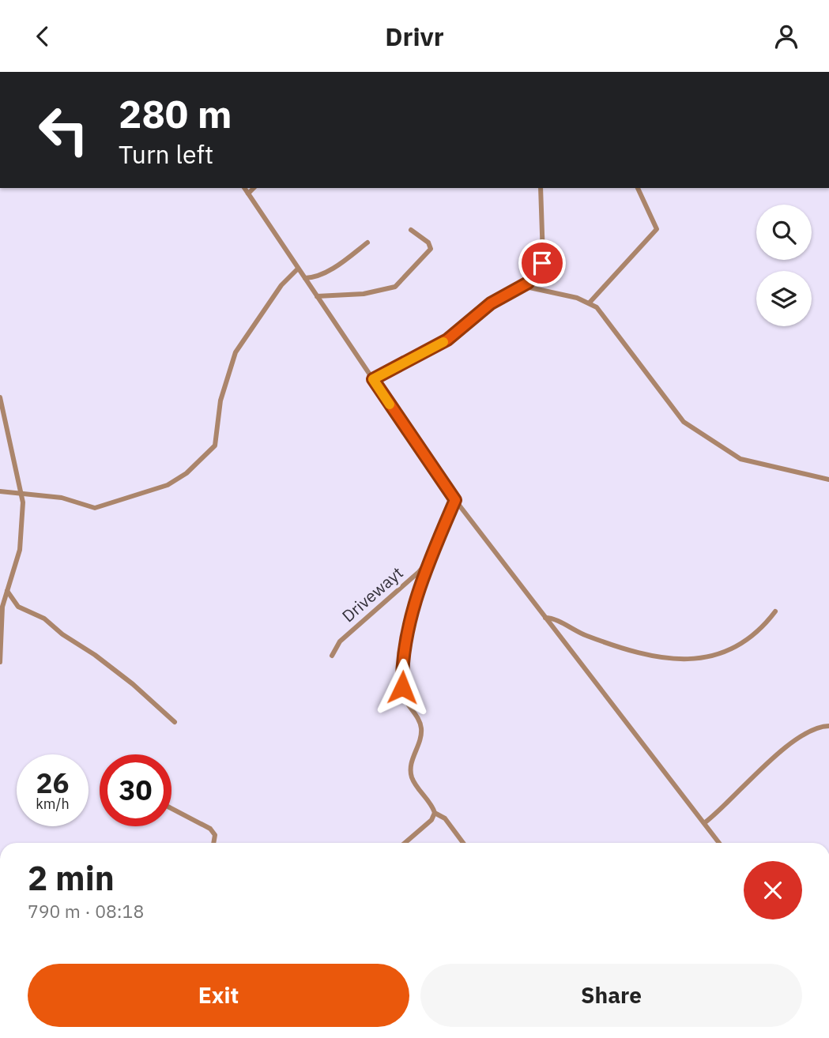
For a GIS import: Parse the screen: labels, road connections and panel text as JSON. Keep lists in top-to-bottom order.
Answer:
{
  "streets": {
    "street": ["Drivewayt"]
  },
  "page": {
    "header": "Drivr",
    "turn": ["280 m", "Turn left"],
    "speed": "26 km/h",
    "limit": "30",
    "heading": ["2 min", "790 m · 08:18"],
    "buttons": ["Exit", "Share"]
  }
}
